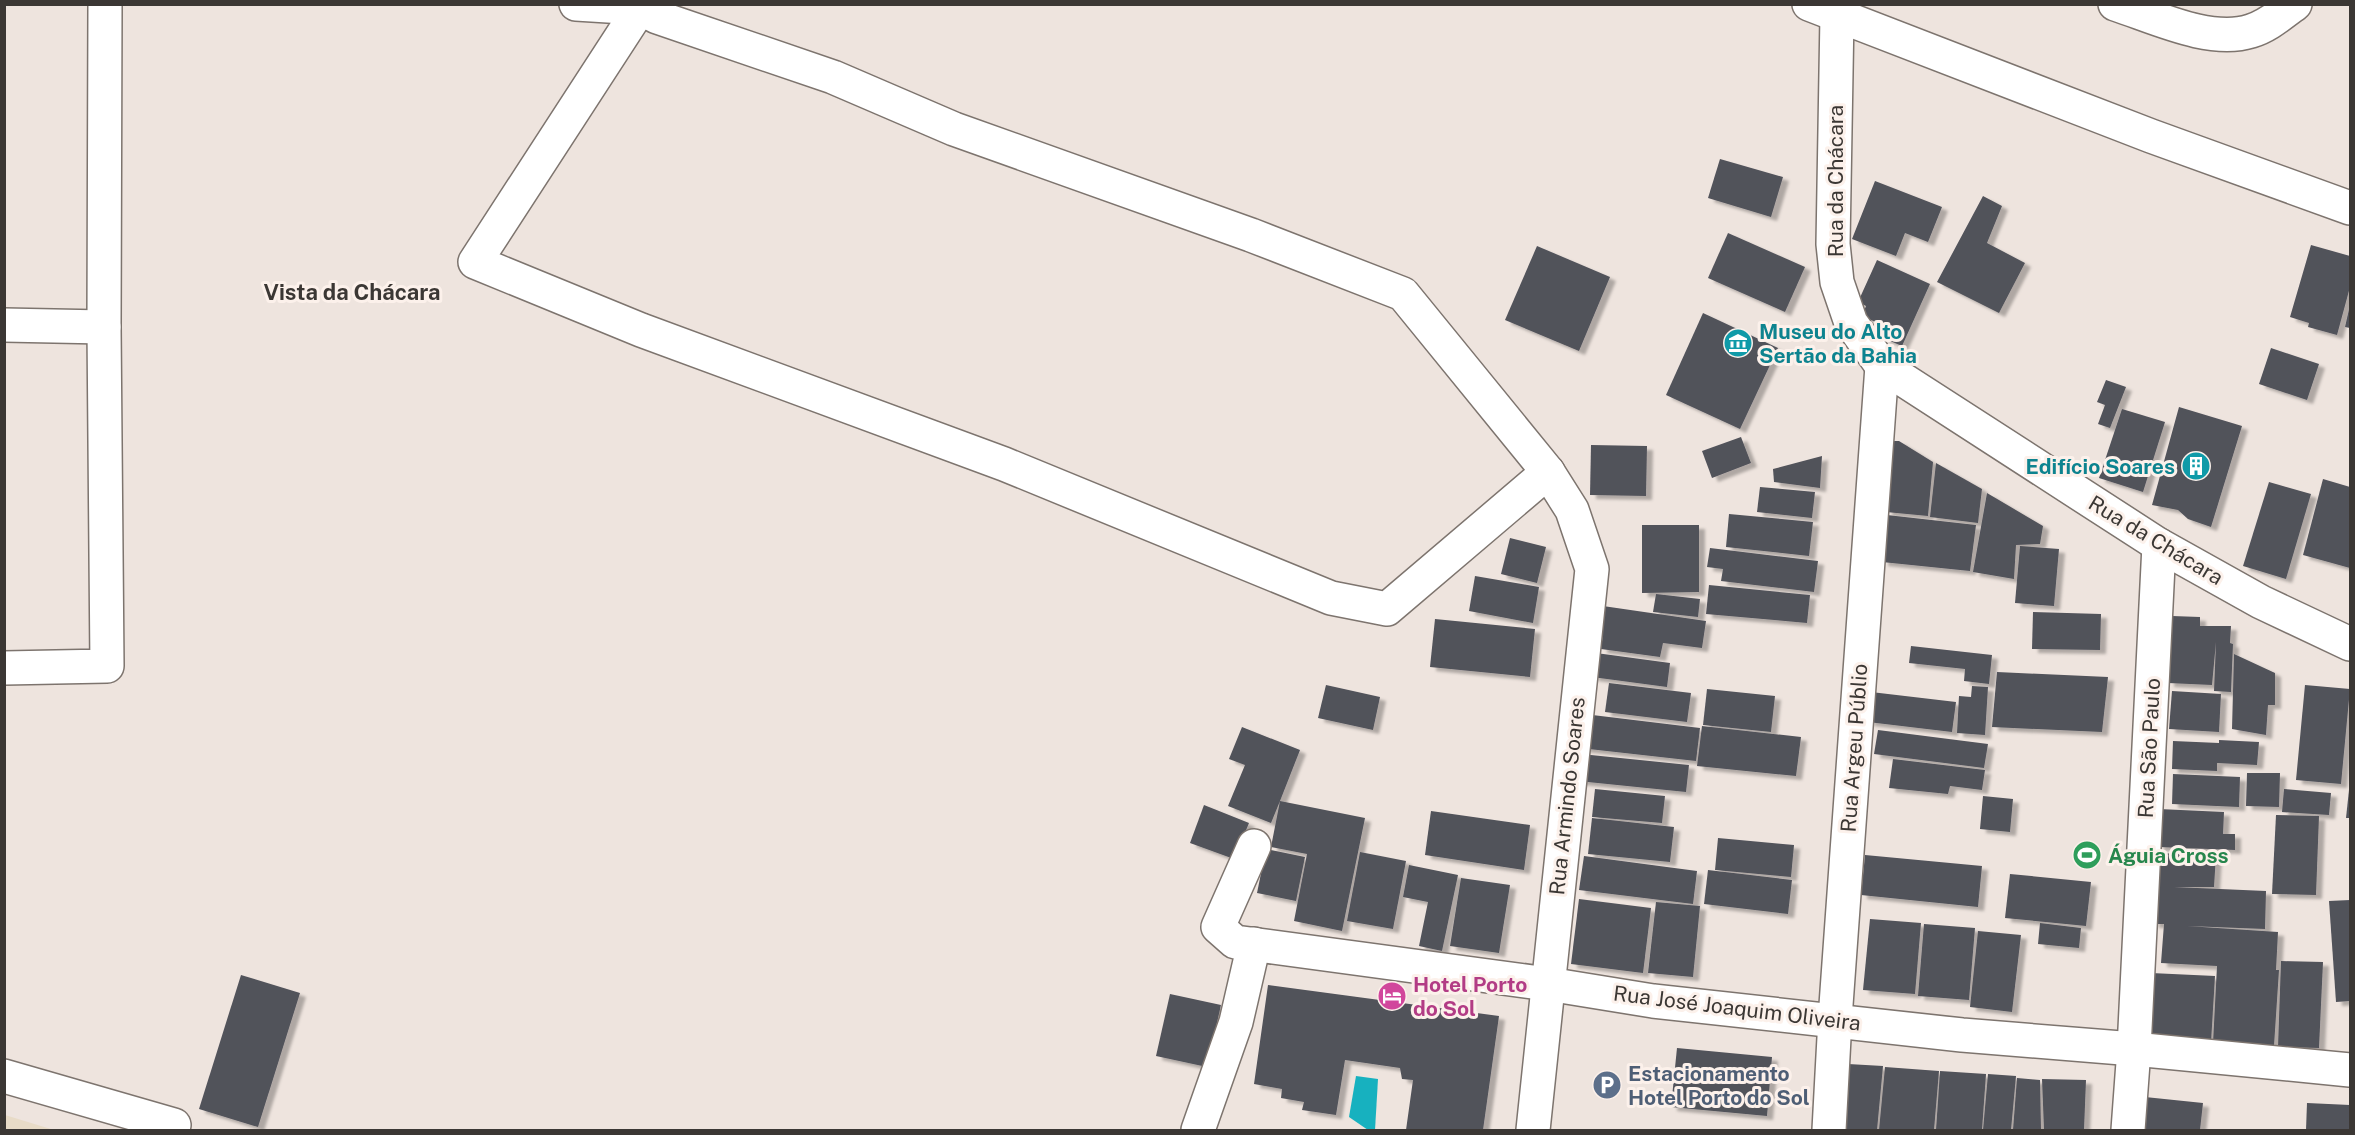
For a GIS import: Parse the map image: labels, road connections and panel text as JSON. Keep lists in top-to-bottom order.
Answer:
{
  "streets": {
    "street": [
      "Rua da Chácara",
      "Rua Argeu Públio",
      "Rua São Paulo",
      "Rua Armindo Soares",
      "Rua José Joaquim Oliveira"
    ]
  },
  "crossings": [
    ["Rua da Chácara", "Rua Argeu Públio"],
    ["Rua da Chácara", "Rua São Paulo"],
    ["Rua Argeu Públio", "Rua José Joaquim Oliveira"],
    ["Rua São Paulo", "Rua José Joaquim Oliveira"],
    ["Rua Armindo Soares", "Rua José Joaquim Oliveira"]
  ],
  "districts": ["Vista da Chácara"],
  "places": {
    "museum": ["Museu do Alto Sertão da Bahia"],
    "building": ["Edifício Soares"],
    "sports": ["Águia Cross"],
    "hotel": ["Hotel Porto do Sol"],
    "parking": ["Estacionamento Hotel Porto do Sol"]
  }
}
